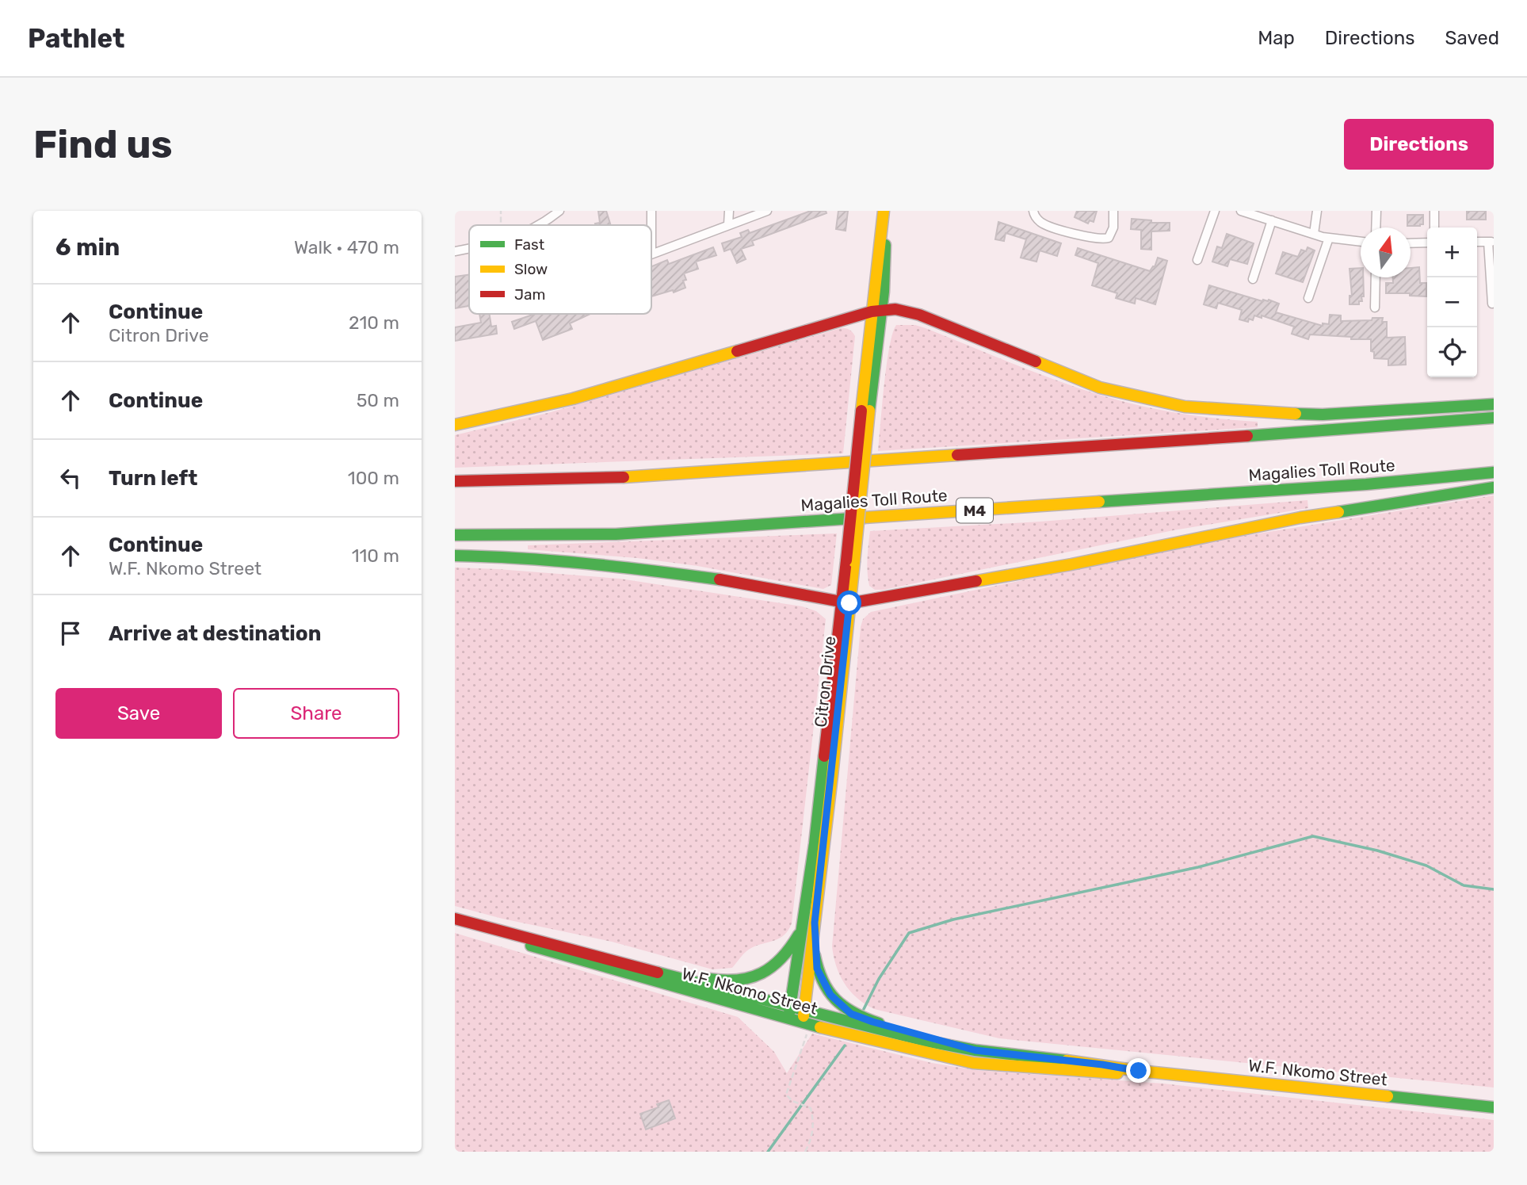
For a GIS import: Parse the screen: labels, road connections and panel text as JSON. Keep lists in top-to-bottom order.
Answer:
{
  "streets": {
    "main road": [
      "Magalies Toll Route",
      "M4",
      "Citron Drive",
      "W.F. Nkomo Street"
    ]
  },
  "crossings": [
    ["Citron Drive", "W.F. Nkomo Street"]
  ],
  "legend": ["Fast", "Slow", "Jam"],
  "north": "top",
  "page": {
    "header": "Pathlet",
    "nav": ["Map", "Directions", "Saved"],
    "buttons": [
      "Directions",
      ["Save", "Share"]
    ],
    "title": "Find us",
    "heading": ["6 min", "Walk · 470 m"],
    "map_buttons": ["+", "−"],
    "list": [
      ["Continue", "Citron Drive", "210 m"],
      ["Continue", "50 m"],
      ["Turn left", "100 m"],
      ["Continue", "W.F. Nkomo Street", "110 m"],
      "Arrive at destination"
    ]
  }
}
